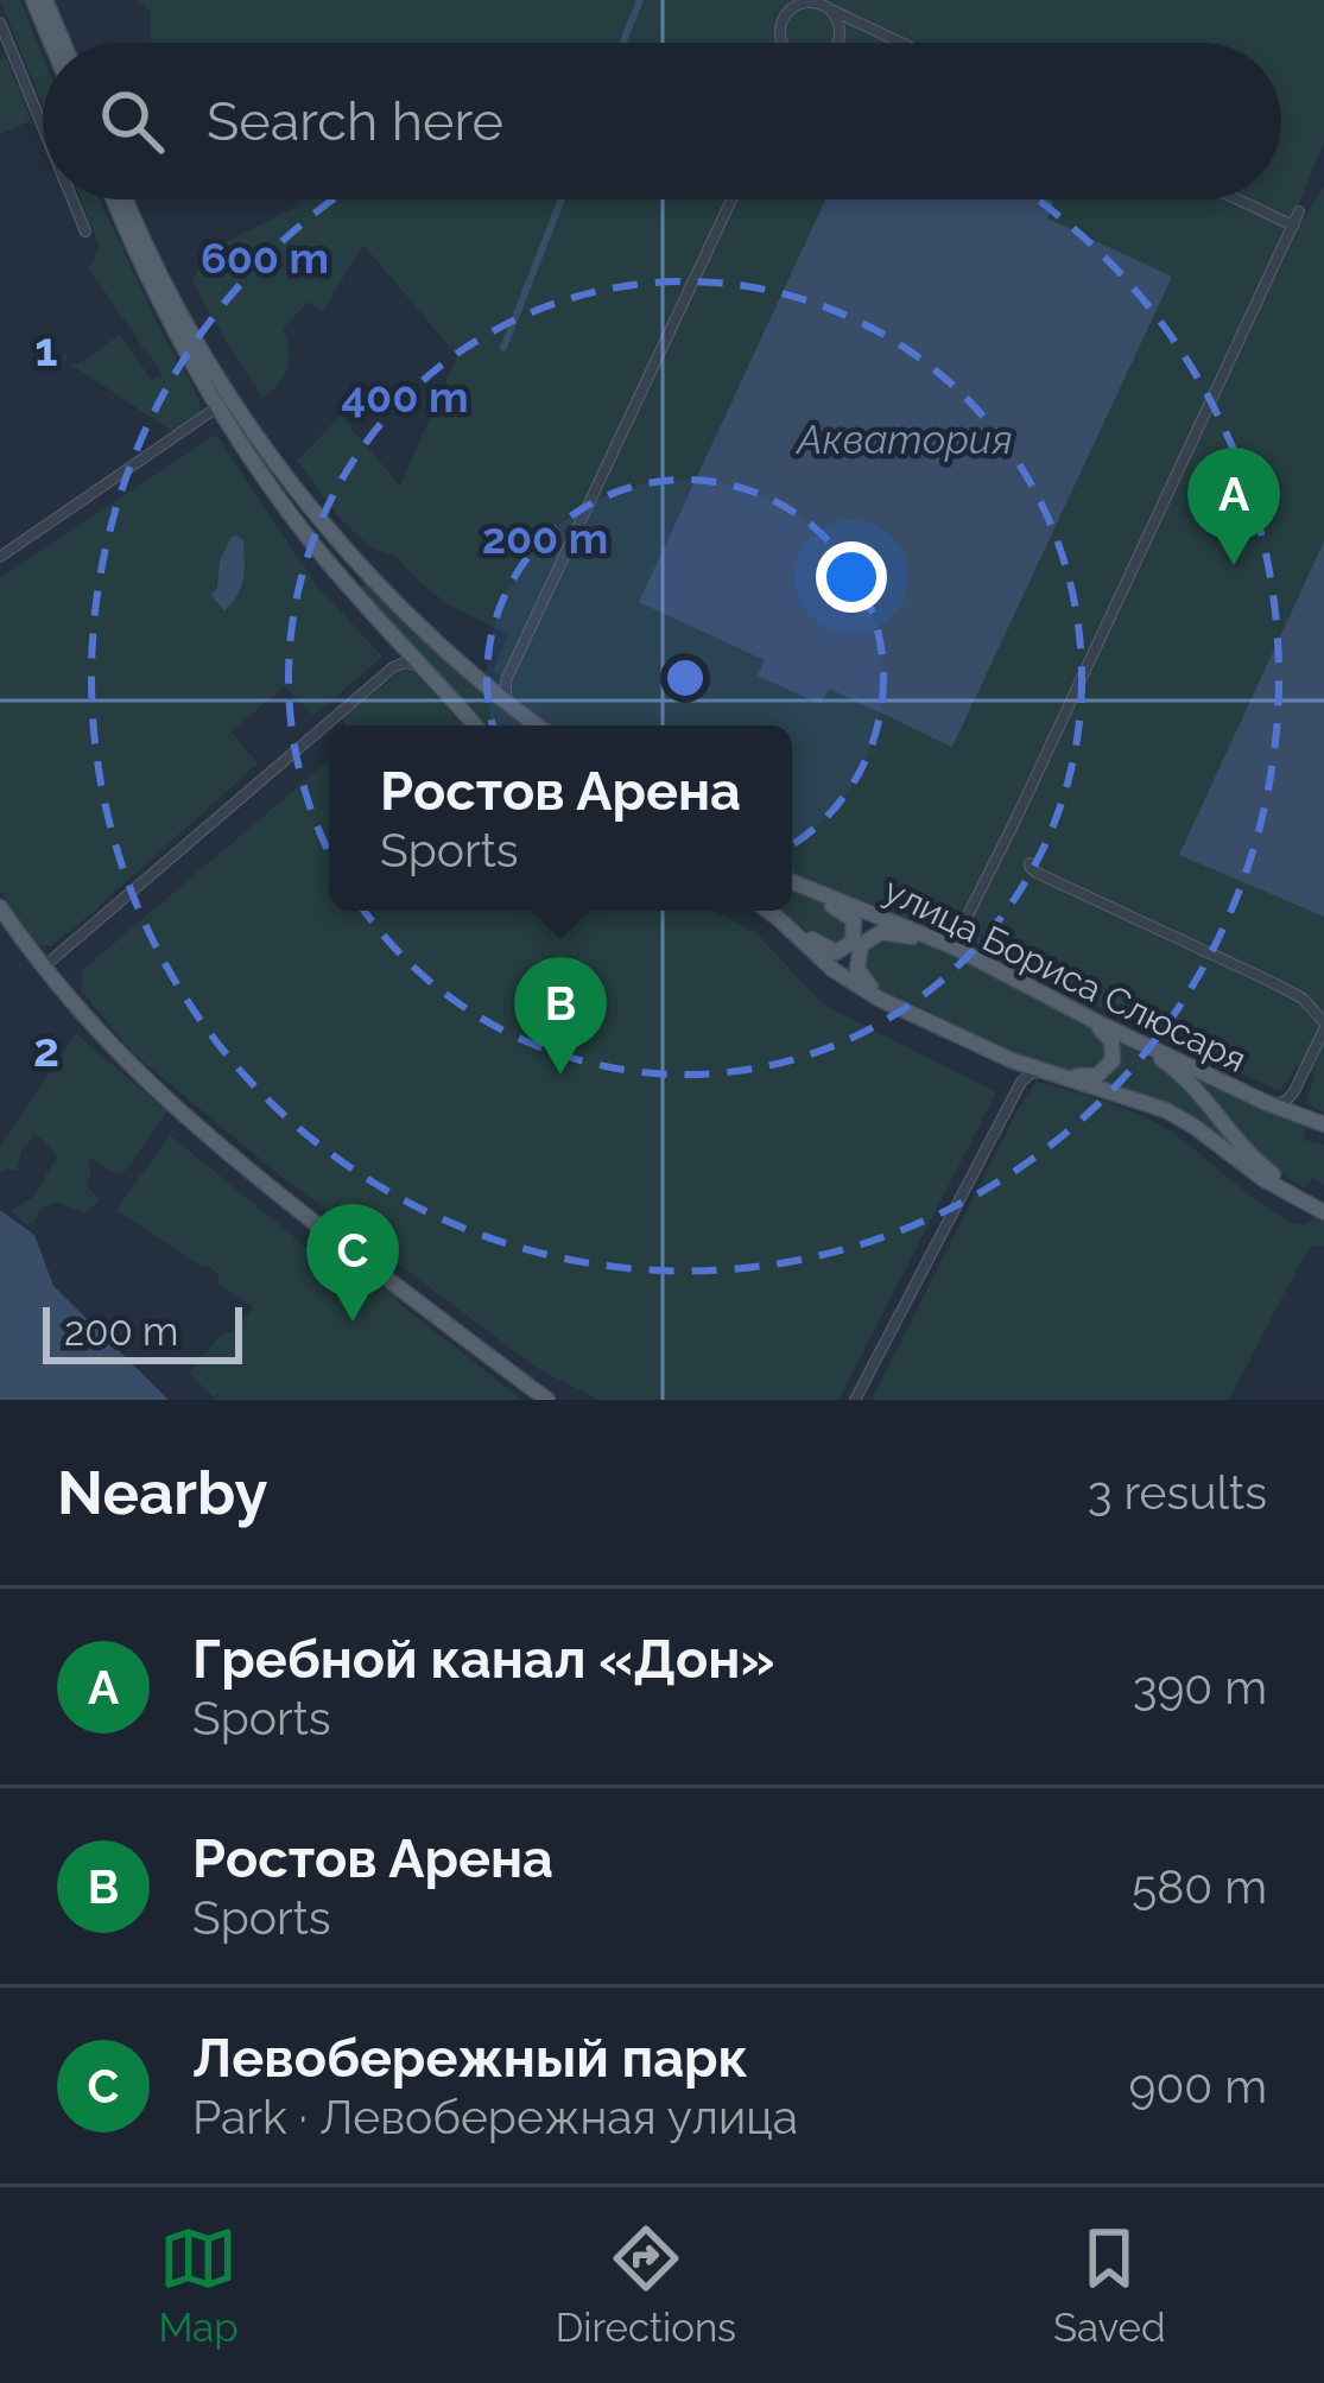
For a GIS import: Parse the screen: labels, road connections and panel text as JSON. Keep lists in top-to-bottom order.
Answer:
{
  "streets": {
    "main road": ["улица Бориса Слюсаря"]
  },
  "water": ["Акватория"],
  "scale_bar": "200 m",
  "page": {
    "search": "Search here",
    "pins": ["A", "B", "C"],
    "popup": ["Ростов Арена", "Sports"],
    "scale": "200 m",
    "heading": ["Nearby", "3 results"],
    "list": [
      {
        "mark": "A",
        "name": "Гребной канал «Дон»",
        "note": "Sports",
        "value": "390 m"
      },
      {
        "mark": "B",
        "name": "Ростов Арена",
        "note": "Sports",
        "value": "580 m"
      },
      {
        "mark": "C",
        "name": "Левобережный парк",
        "note": "Park · Левобережная улица",
        "value": "900 m"
      }
    ],
    "nav": ["Map", "Directions", "Saved"]
  },
  "grid": {
    "rows": ["1", "2"]
  },
  "rings": ["600 m", "400 m", "200 m"]
}
